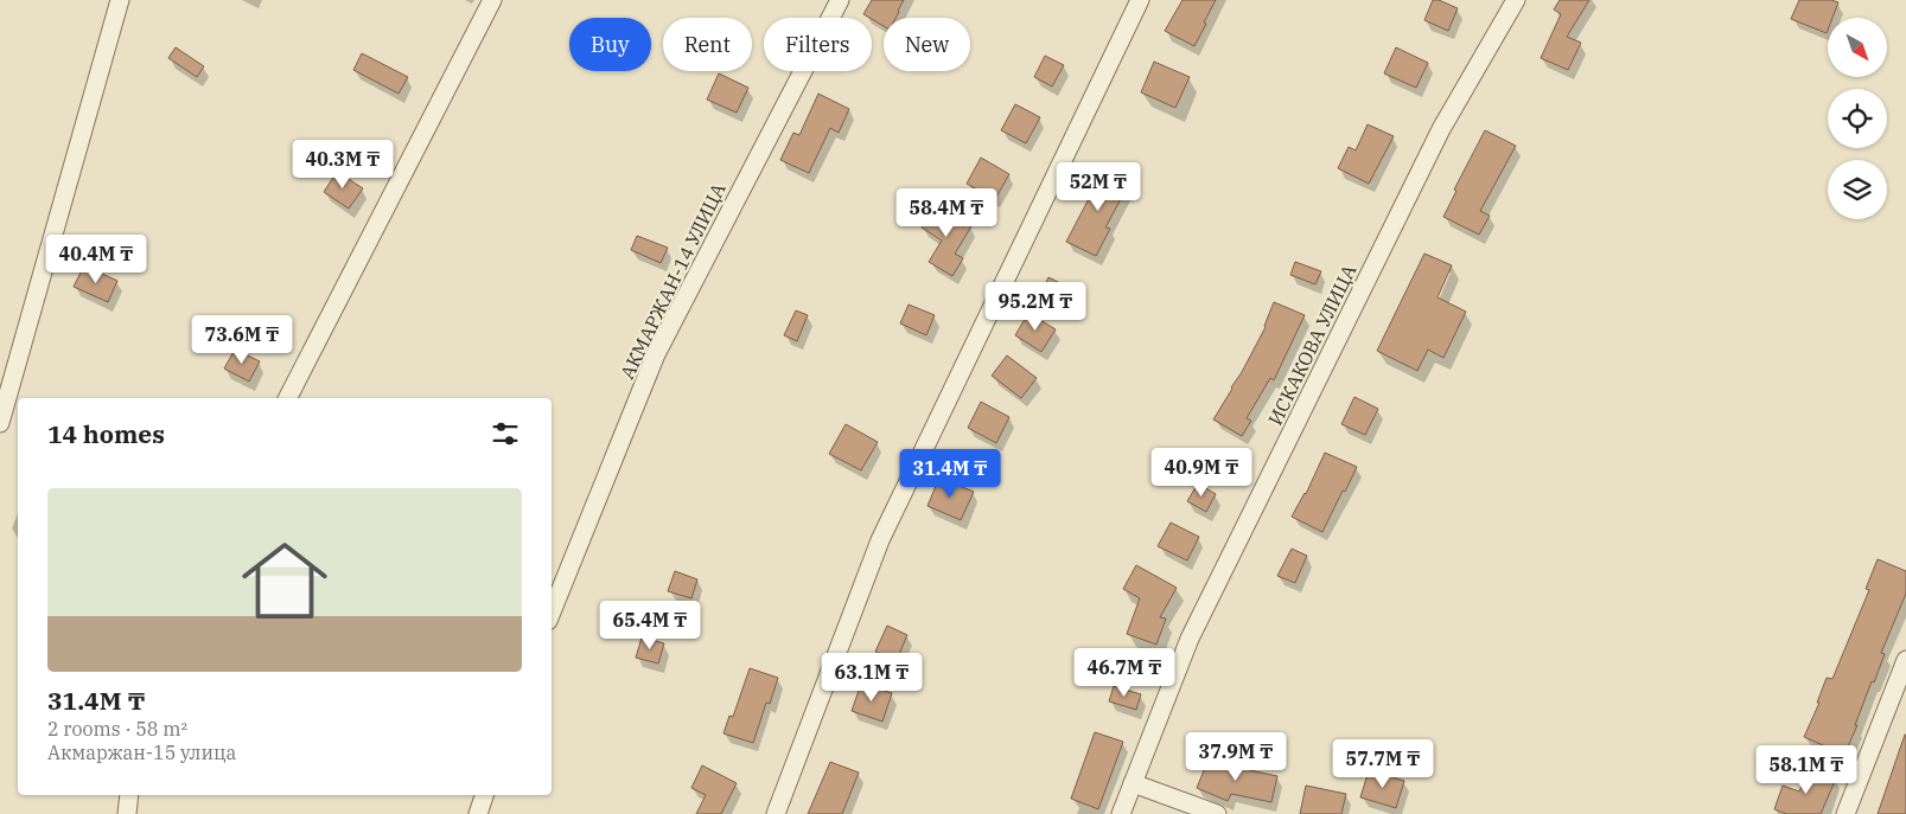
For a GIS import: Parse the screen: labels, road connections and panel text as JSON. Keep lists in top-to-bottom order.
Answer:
{
  "streets": {
    "street": ["АКМАРЖАН-14 УЛИЦА", "ИСКАКОВА УЛИЦА"]
  },
  "north": "bottom right",
  "page": {
    "chip": [
      "Buy",
      "Rent",
      "Filters",
      "New"
    ],
    "price": [
      "40.3M ₸",
      "52M ₸",
      "58.4M ₸",
      "40.4M ₸",
      "95.2M ₸",
      "73.6M ₸",
      "40.9M ₸",
      "31.4M ₸",
      "65.4M ₸",
      "46.7M ₸",
      "63.1M ₸",
      "37.9M ₸",
      "57.7M ₸",
      "58.1M ₸"
    ],
    "heading": "14 homes",
    "list": [
      {
        "name": "31.4M ₸",
        "note": "2 rooms · 58 m² · Акмаржан-15 улица"
      }
    ]
  }
}
